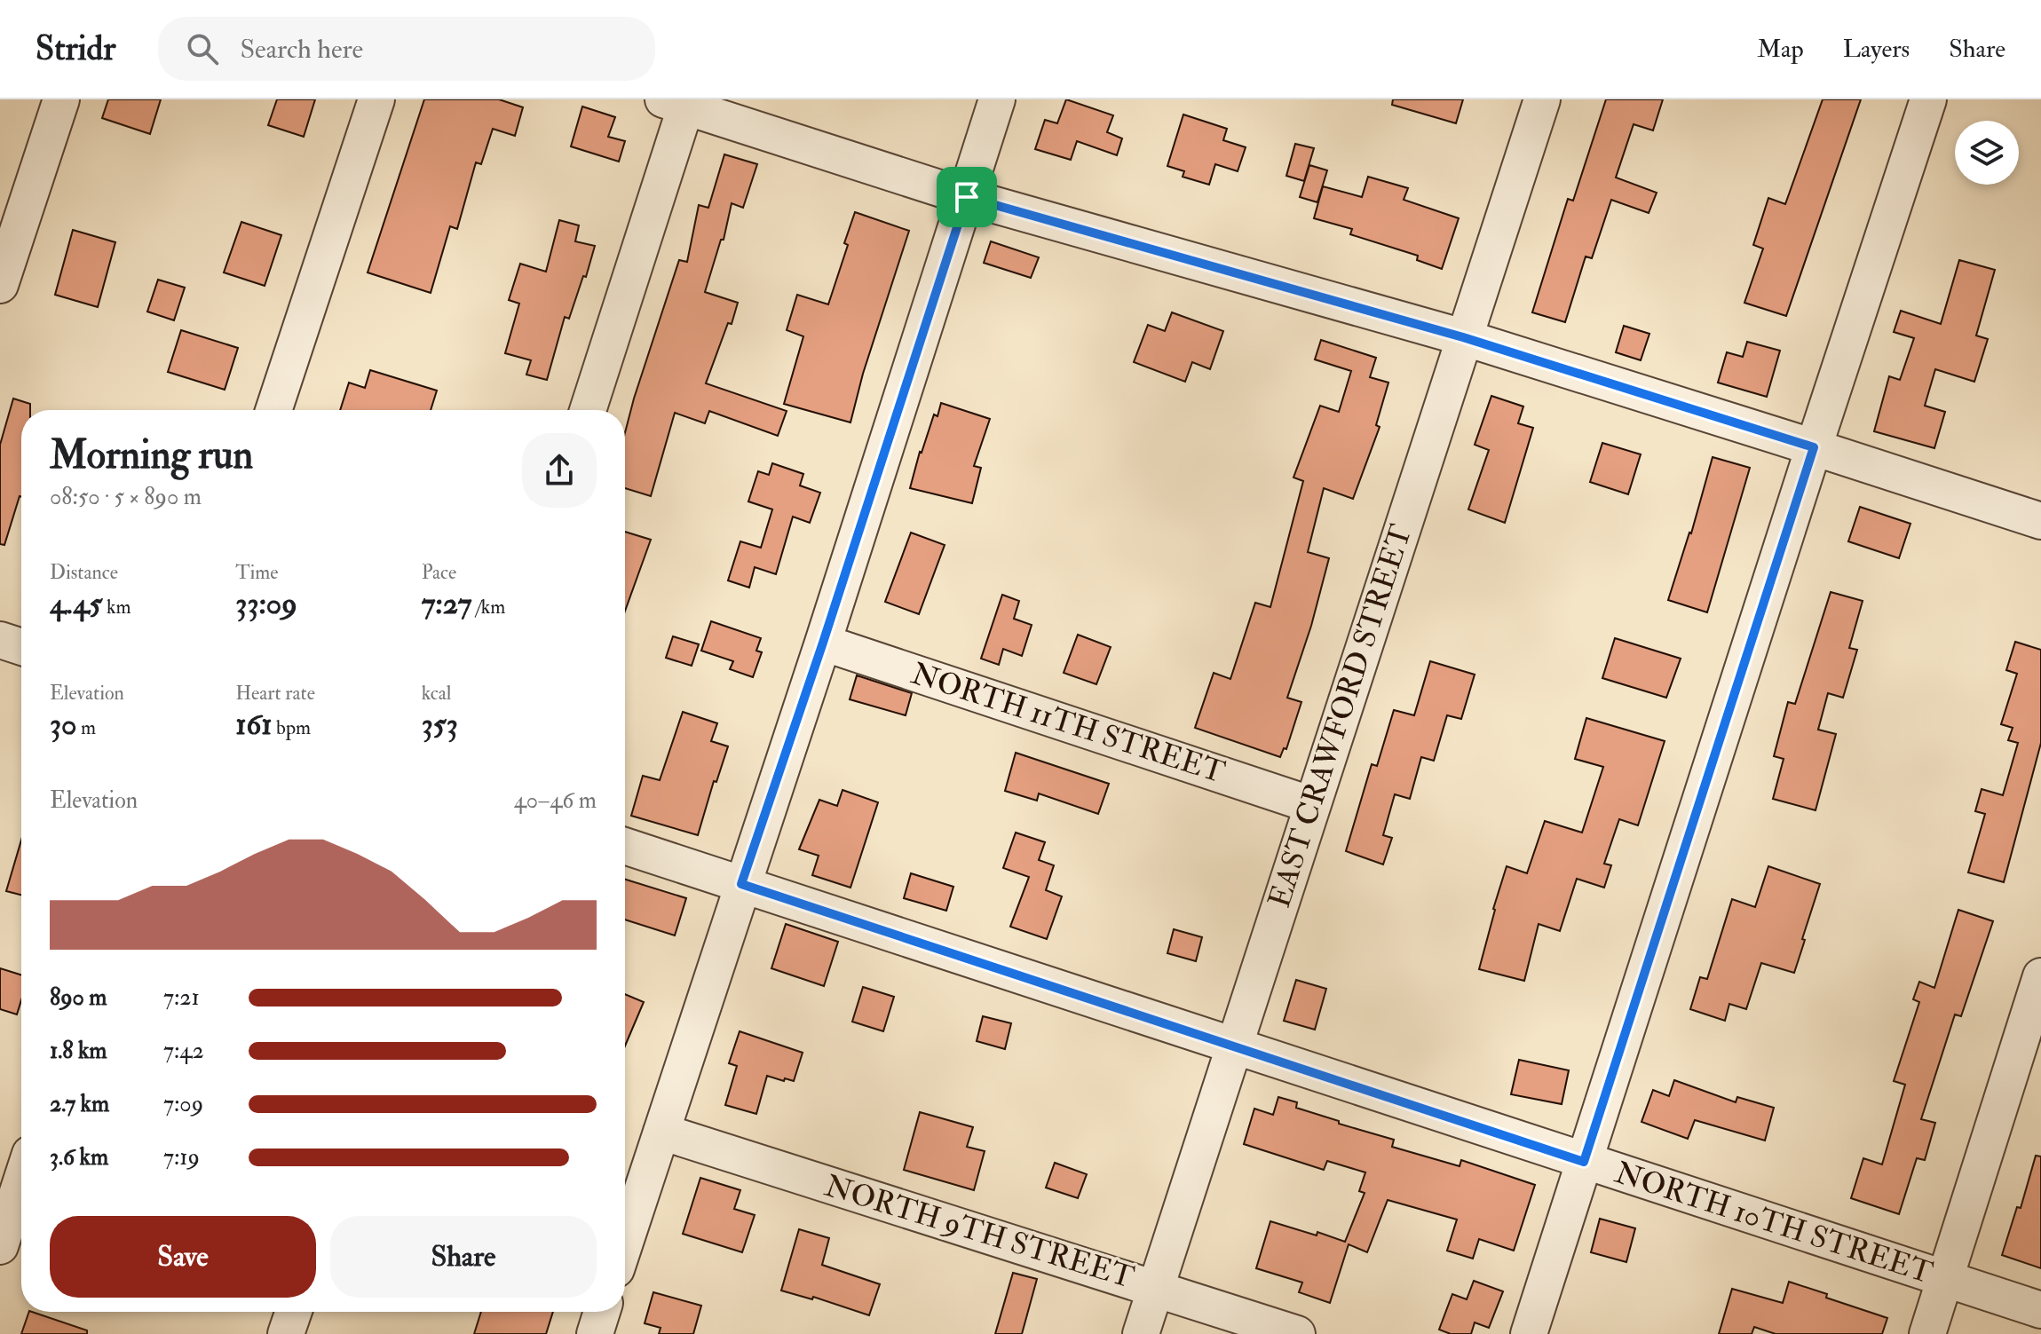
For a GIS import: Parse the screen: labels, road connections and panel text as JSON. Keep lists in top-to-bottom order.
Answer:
{
  "streets": {
    "street": [
      "EAST CRAWFORD STREET",
      "NORTH 11TH STREET",
      "NORTH 10TH STREET",
      "NORTH 9TH STREET"
    ]
  },
  "crossings": [
    ["EAST CRAWFORD STREET", "NORTH 11TH STREET"],
    ["EAST CRAWFORD STREET", "NORTH 10TH STREET"],
    ["EAST CRAWFORD STREET", "NORTH 9TH STREET"]
  ],
  "page": {
    "header": "Stridr",
    "search": "Search here",
    "nav": ["Map", "Layers", "Share"],
    "heading": ["Morning run", "08:50 · 5 × 890 m"],
    "stats": [
      ["Distance", "4.45 km"],
      ["Time", "33:09"],
      ["Pace", "7:27 /km"],
      ["Elevation", "30 m"],
      ["Heart rate", "161 bpm"],
      ["kcal", "353"]
    ],
    "chart": ["Elevation", "40–46 m"],
    "list": [
      {
        "name": "890 m",
        "note": "7:21"
      },
      {
        "name": "1.8 km",
        "note": "7:42"
      },
      {
        "name": "2.7 km",
        "note": "7:09"
      },
      {
        "name": "3.6 km",
        "note": "7:19"
      }
    ],
    "buttons": ["Save", "Share"]
  }
}
